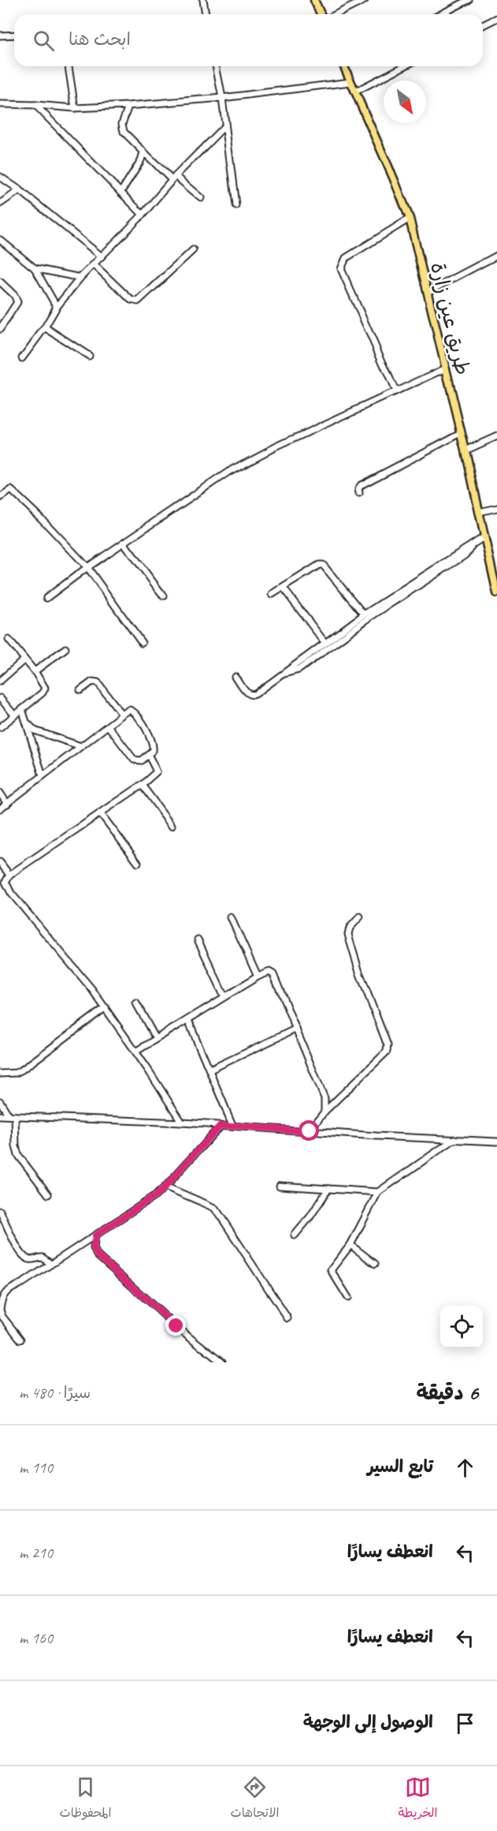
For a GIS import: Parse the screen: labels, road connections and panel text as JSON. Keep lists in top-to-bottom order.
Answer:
{
  "streets": {
    "main road": ["طريق عين زارة"]
  },
  "north": "bottom right",
  "page": {
    "search": "ابحث هنا",
    "heading": ["6 دقيقة", "سيرًا · 480 m"],
    "list": [
      ["تابع السير", "110 m"],
      ["انعطف يسارًا", "210 m"],
      ["انعطف يسارًا", "160 m"],
      "الوصول إلى الوجهة"
    ],
    "nav": ["الخريطة", "الاتجاهات", "المحفوظات"]
  }
}
